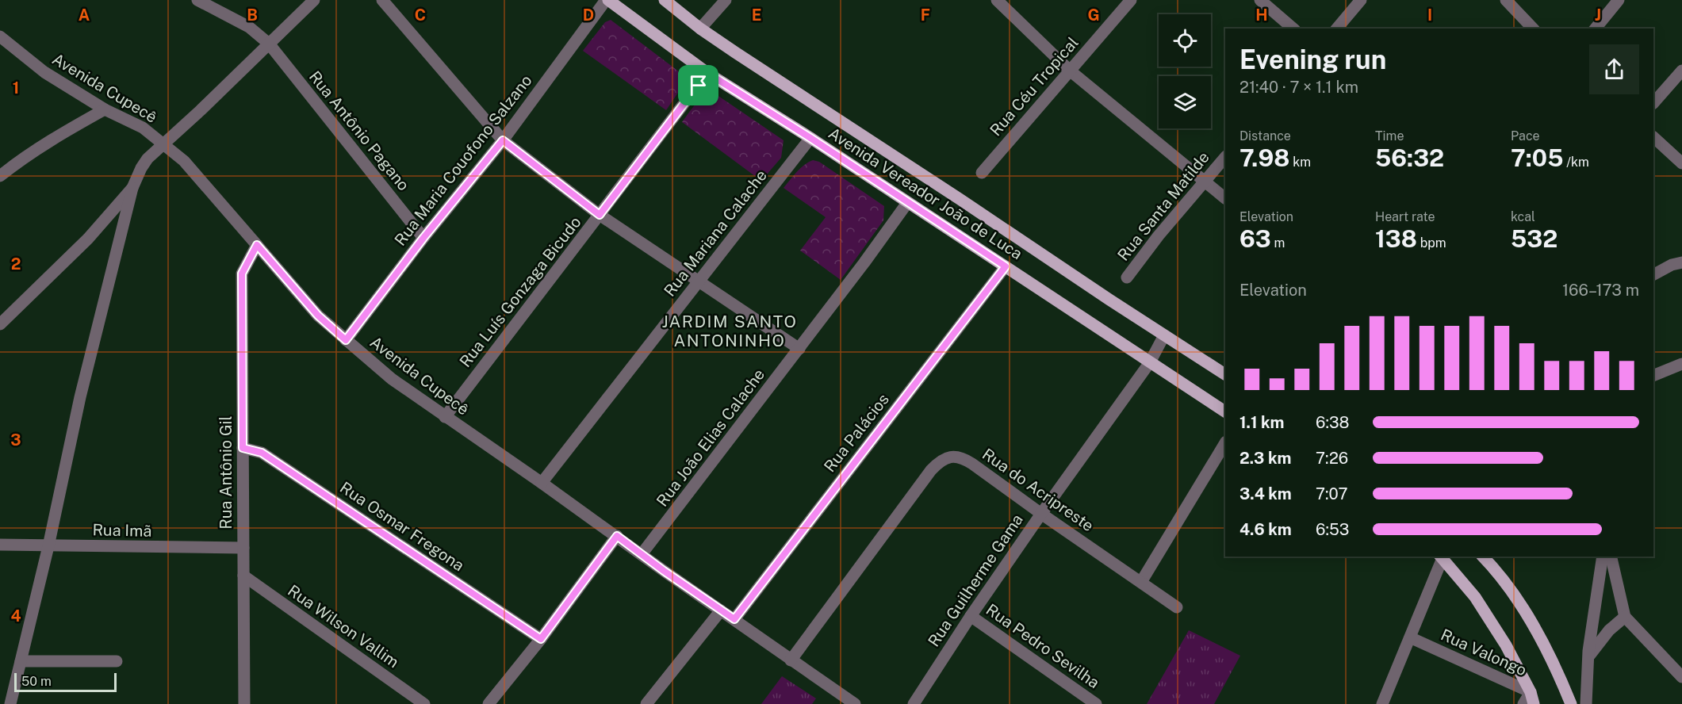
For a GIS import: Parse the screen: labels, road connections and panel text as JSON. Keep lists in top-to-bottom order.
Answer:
{
  "streets": {
    "main road": ["Avenida Vereador João de Luca"],
    "street": [
      "Rua Céu Tropical",
      "Avenida Cupecê",
      "Rua Antônio Pagano",
      "Rua Maria Couofono Salzano",
      "Rua Santa Matilde",
      "Rua Mariana Calache",
      "Rua Luís Gonzaga Bicudo",
      "Rua Palácios",
      "Rua João Elias Calache",
      "Rua Antônio Gil",
      "Rua do Acripreste",
      "Rua Osmar Fregona",
      "Rua Imã",
      "Rua Guilherme Gama",
      "Rua Wilson Vallim",
      "Rua Pedro Sevilha",
      "Rua Valongo"
    ]
  },
  "crossings": [
    ["Avenida Cupecê", "Rua Maria Couofono Salzano"],
    ["Avenida Cupecê", "Rua Mariana Calache"],
    ["Avenida Cupecê", "Rua Luís Gonzaga Bicudo"],
    ["Avenida Cupecê", "Rua Palácios"],
    ["Avenida Cupecê", "Rua João Elias Calache"],
    ["Avenida Cupecê", "Rua Antônio Gil"],
    ["Avenida Cupecê", "Rua do Acripreste"],
    ["Rua Antônio Pagano", "Rua Maria Couofono Salzano"],
    ["Rua Maria Couofono Salzano", "Avenida Vereador João de Luca"],
    ["Avenida Vereador João de Luca", "Rua Mariana Calache"],
    ["Avenida Vereador João de Luca", "Rua Luís Gonzaga Bicudo"],
    ["Avenida Vereador João de Luca", "Rua Palácios"],
    ["Avenida Vereador João de Luca", "Rua João Elias Calache"],
    ["Avenida Vereador João de Luca", "Rua Guilherme Gama"],
    ["Rua Antônio Gil", "Rua Osmar Fregona"],
    ["Rua Antônio Gil", "Rua Imã"],
    ["Rua Antônio Gil", "Rua Wilson Vallim"],
    ["Rua do Acripreste", "Rua Guilherme Gama"],
    ["Rua Guilherme Gama", "Rua Pedro Sevilha"]
  ],
  "districts": ["JARDIM SANTO ANTONINHO"],
  "scale_bar": "50 m",
  "page": {
    "heading": ["Evening run", "21:40 · 7 × 1.1 km"],
    "stats": [
      ["Distance", "7.98 km"],
      ["Time", "56:32"],
      ["Pace", "7:05 /km"],
      ["Elevation", "63 m"],
      ["Heart rate", "138 bpm"],
      ["kcal", "532"]
    ],
    "chart": ["Elevation", "166–173 m"],
    "list": [
      {
        "name": "1.1 km",
        "note": "6:38"
      },
      {
        "name": "2.3 km",
        "note": "7:26"
      },
      {
        "name": "3.4 km",
        "note": "7:07"
      },
      {
        "name": "4.6 km",
        "note": "6:53"
      }
    ],
    "scale": "50 m"
  },
  "grid": {
    "columns": [
      "A",
      "B",
      "C",
      "D",
      "E",
      "F",
      "G",
      "H",
      "I",
      "J"
    ],
    "rows": [
      "1",
      "2",
      "3",
      "4"
    ]
  }
}
